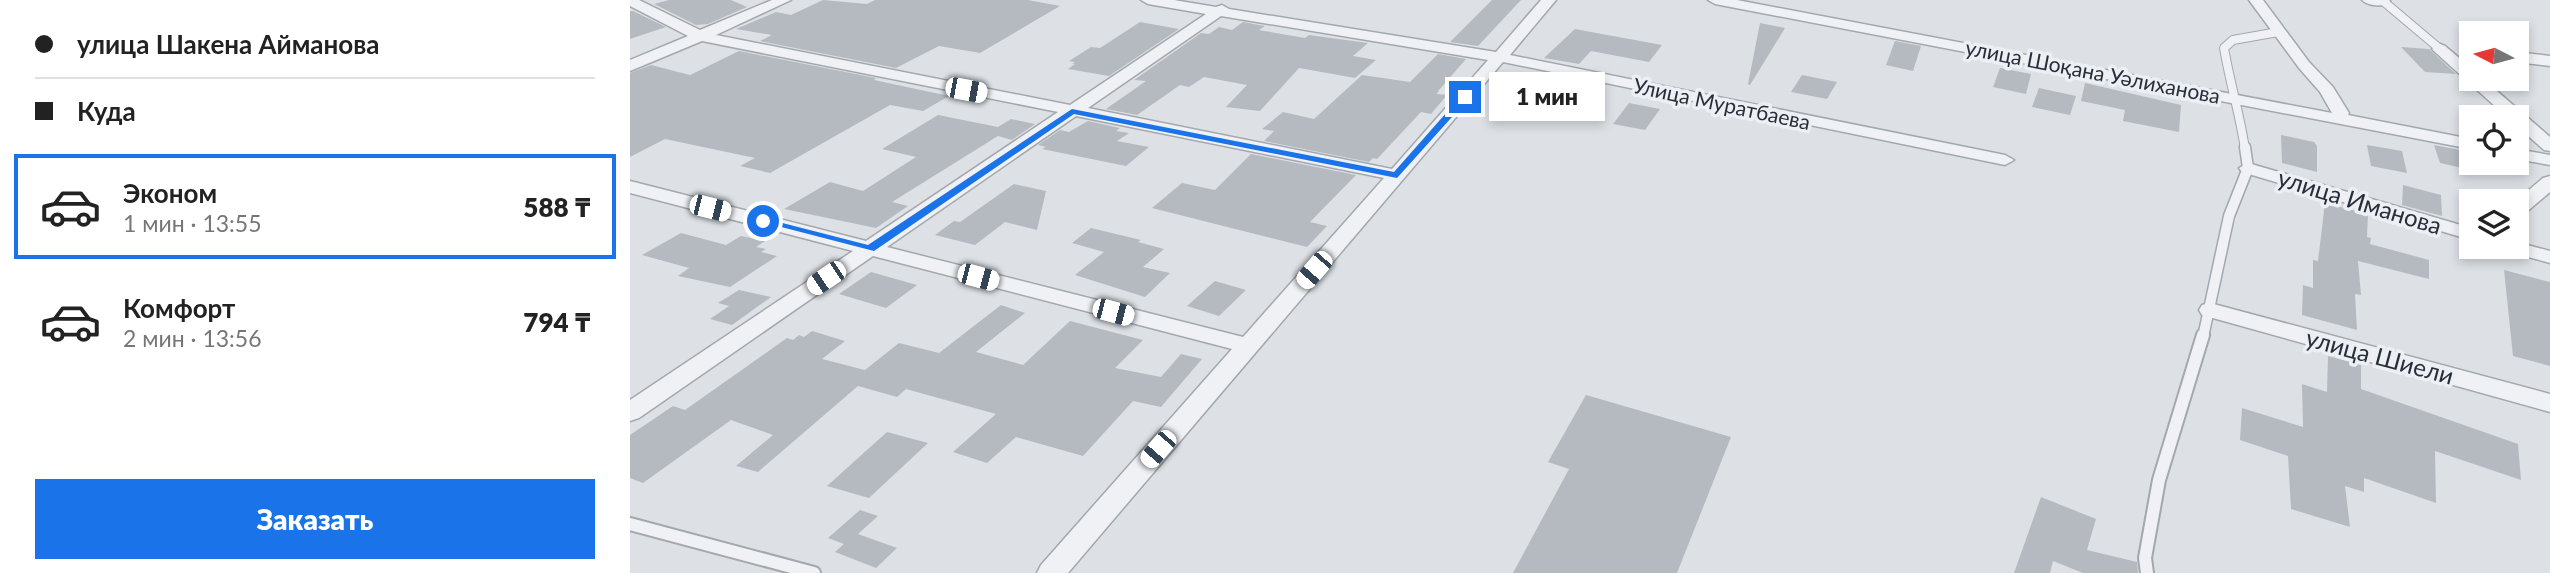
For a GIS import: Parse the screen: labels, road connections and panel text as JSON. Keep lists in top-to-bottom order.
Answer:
{
  "streets": {
    "street": [
      "улица Шоқана Уәлиханова",
      "Улица Муратбаева",
      "улица Иманова",
      "улица Шиели"
    ]
  },
  "north": "left",
  "page": {
    "banner": ["улица Шакена Айманова", "Куда"],
    "bubble": "1 мин",
    "list": [
      {
        "name": "Эконом",
        "note": "1 мин · 13:55",
        "value": "588 ₸"
      },
      {
        "name": "Комфорт",
        "note": "2 мин · 13:56",
        "value": "794 ₸"
      }
    ],
    "buttons": "Заказать"
  }
}
